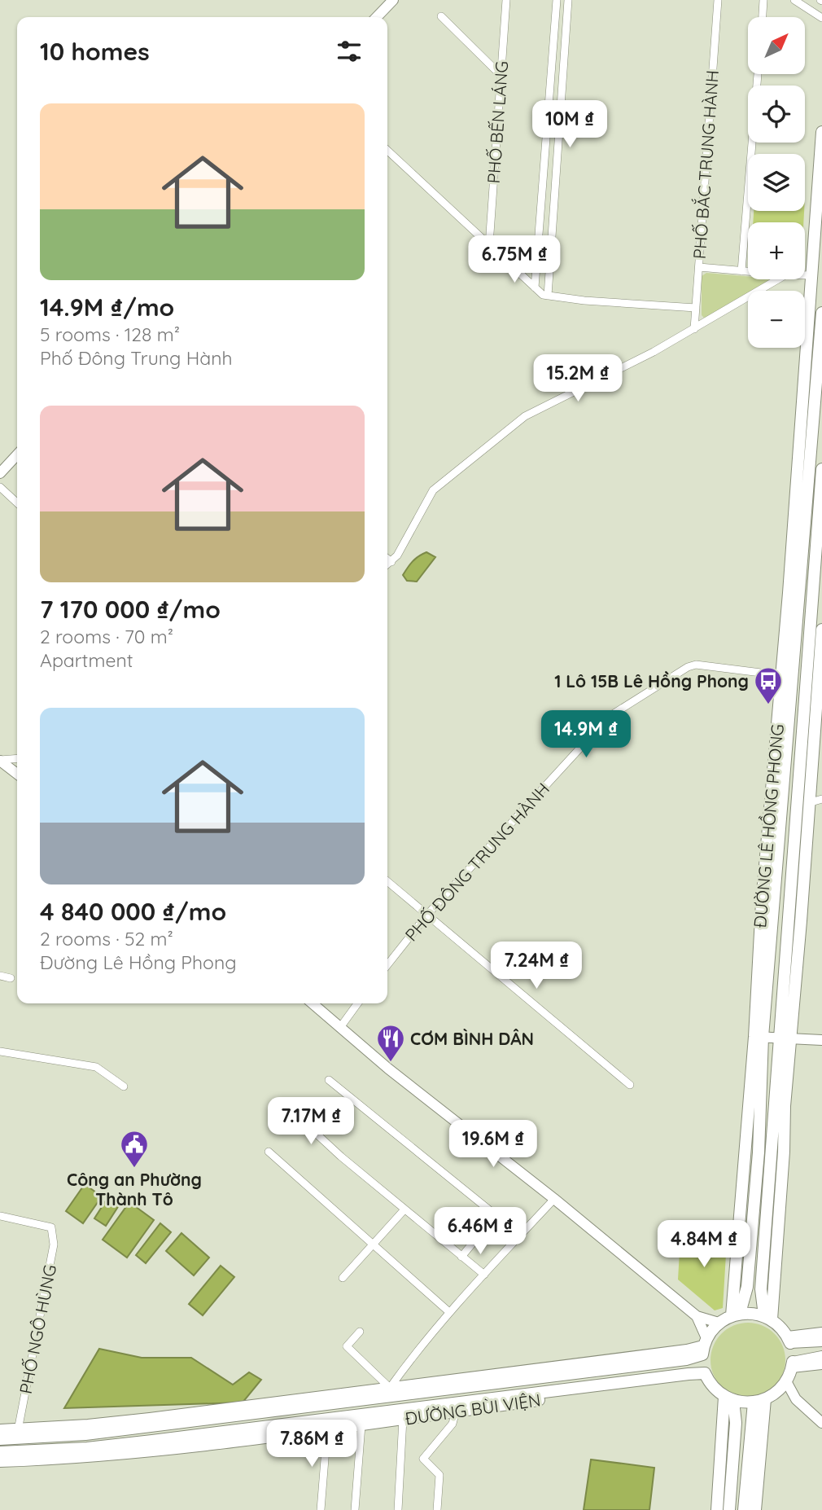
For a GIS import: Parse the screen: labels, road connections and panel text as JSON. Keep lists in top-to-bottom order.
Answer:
{
  "streets": {
    "main road": ["ĐƯỜNG LÊ HỒNG PHONG", "ĐƯỜNG BÙI VIỆN"],
    "street": [
      "PHỐ BẾN LÁNG",
      "PHỐ BẮC TRUNG HÀNH",
      "PHỐ ĐÔNG TRUNG HÀNH",
      "PHỐ NGÔ HÙNG"
    ]
  },
  "crossings": [
    ["ĐƯỜNG LÊ HỒNG PHONG", "PHỐ ĐÔNG TRUNG HÀNH"],
    ["PHỐ NGÔ HÙNG", "ĐƯỜNG BÙI VIỆN"]
  ],
  "places": {
    "bus stop": ["1 Lô 15B Lê Hồng Phong"],
    "restaurant": ["CƠM BÌNH DÂN"],
    "public building": ["Công an Phường Thành Tô"]
  },
  "north": "top right",
  "page": {
    "map_buttons": ["+", "−"],
    "heading": "10 homes",
    "list": [
      {
        "name": "14.9M ₫/mo",
        "note": "5 rooms · 128 m² · Phố Đông Trung Hành"
      },
      {
        "name": "7 170 000 ₫/mo",
        "note": "2 rooms · 70 m² · Apartment"
      },
      {
        "name": "4 840 000 ₫/mo",
        "note": "2 rooms · 52 m² · Đường Lê Hồng Phong"
      }
    ],
    "price": [
      "10M ₫",
      "6.75M ₫",
      "15.2M ₫",
      "14.9M ₫",
      "7.24M ₫",
      "7.17M ₫",
      "19.6M ₫",
      "6.46M ₫",
      "4.84M ₫",
      "7.86M ₫"
    ]
  }
}
